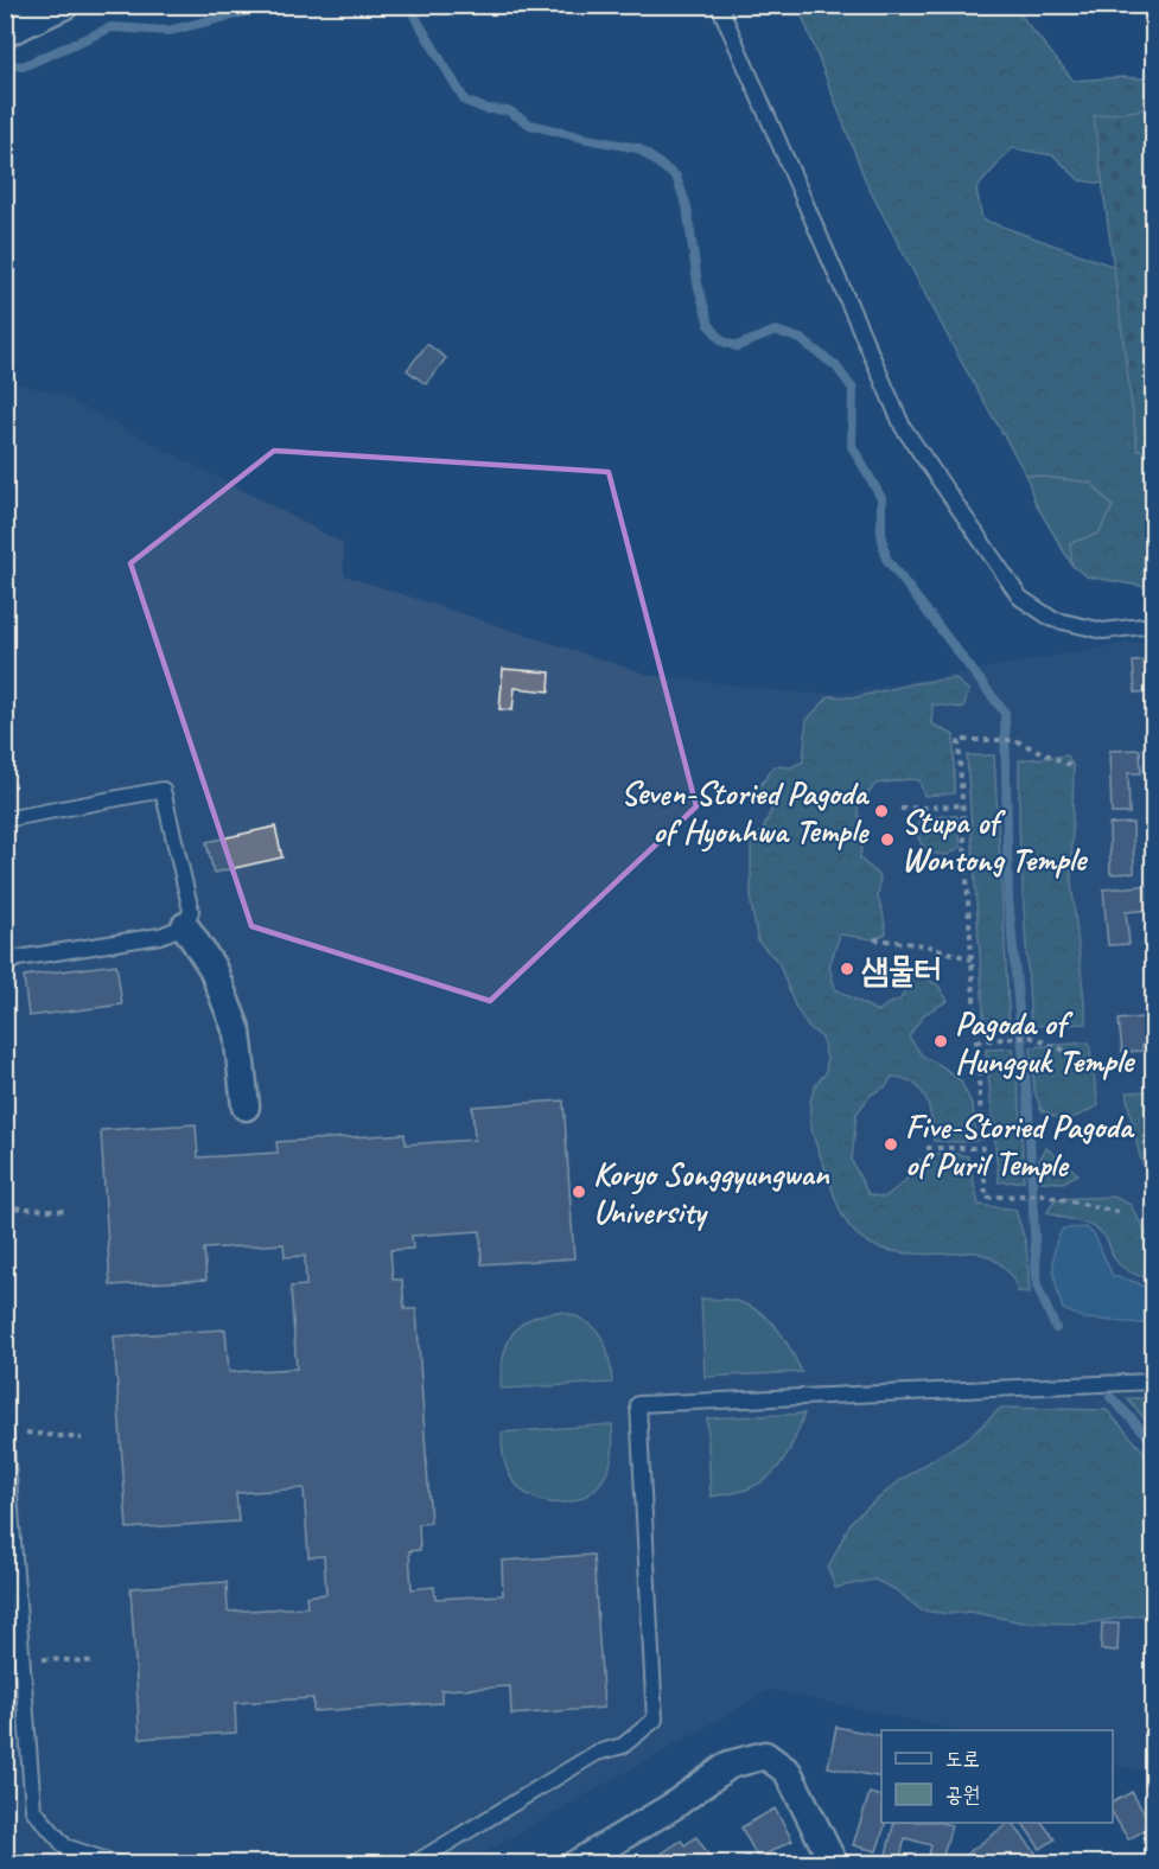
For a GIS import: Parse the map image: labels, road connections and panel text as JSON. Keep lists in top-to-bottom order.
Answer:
{
  "places": [
    "Seven-Storied Pagoda of Hyonhwa Temple",
    "Stupa of Wontong Temple",
    "샘물터",
    "Pagoda of Hungguk Temple",
    "Five-Storied Pagoda of Puril Temple",
    "Koryo Songgyungwan University"
  ],
  "legend": ["도로", "공원"]
}
